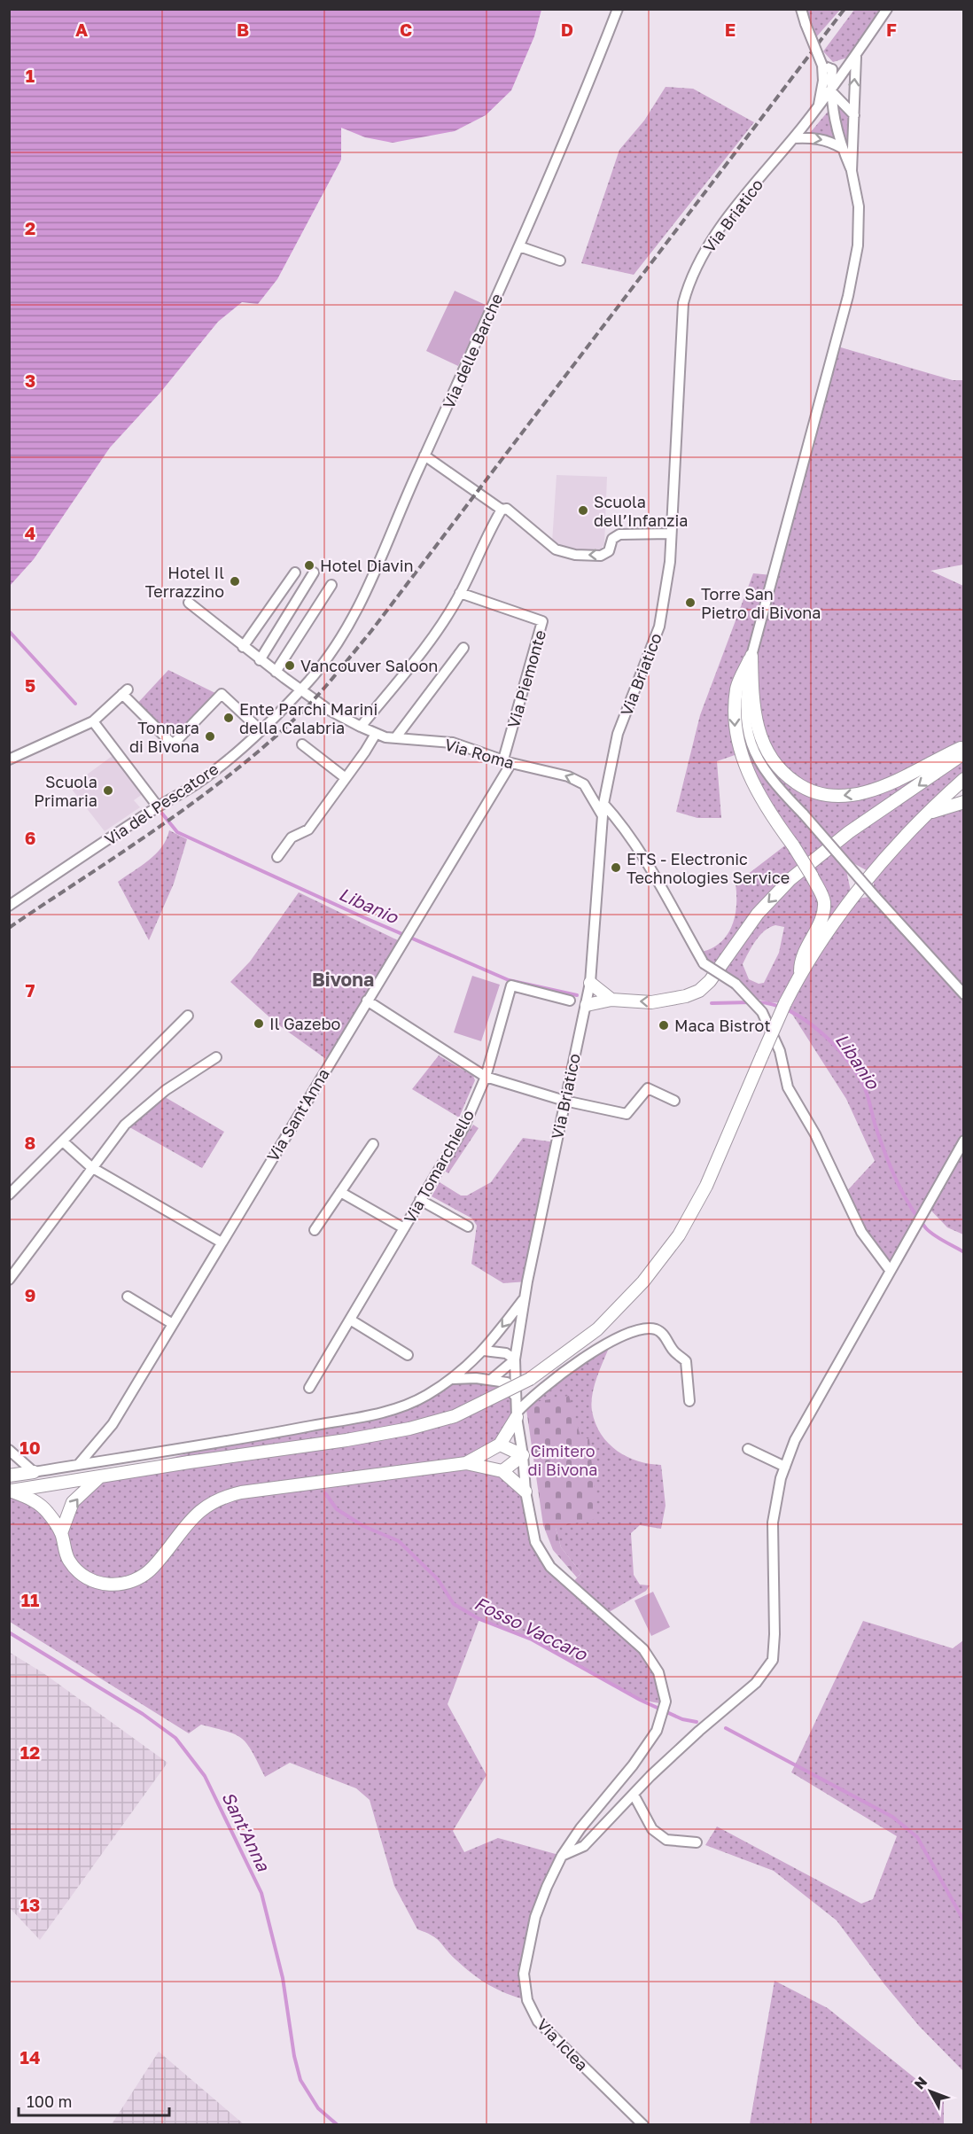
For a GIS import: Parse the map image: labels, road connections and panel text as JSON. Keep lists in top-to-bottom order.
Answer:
{
  "streets": {
    "street": [
      "Via Briatico",
      "Via delle Barche",
      "Via Piemonte",
      "Via Roma",
      "Via del Pescatore",
      "Via Sant'Anna",
      "Via Tomarchiello",
      "Via Iclea"
    ]
  },
  "crossings": [
    ["Via Briatico", "Via Roma"],
    ["Via Briatico", "Via Iclea"],
    ["Via delle Barche", "Via Roma"],
    ["Via delle Barche", "Via del Pescatore"],
    ["Via Piemonte", "Via Roma"],
    ["Via Piemonte", "Via Sant'Anna"],
    ["Via Roma", "Via del Pescatore"],
    ["Via Roma", "Via Sant'Anna"]
  ],
  "districts": ["Bivona"],
  "water": ["Libanio", "Fosso Vaccaro", "Sant'Anna"],
  "parks": ["Cimitero di Bivona"],
  "places": [
    "Scuola dell’Infanzia",
    "Hotel Diavin",
    "Hotel Il Terrazzino",
    "Torre San Pietro di Bivona",
    "Vancouver Saloon",
    "Ente Parchi Marini della Calabria",
    "Tonnara di Bivona",
    "Scuola Primaria",
    "ETS - Electronic Technologies Service",
    "Il Gazebo",
    "Maca Bistrot"
  ],
  "scale_bar": "100 m",
  "north": "top left",
  "grid": {
    "columns": [
      "A",
      "B",
      "C",
      "D",
      "E",
      "F"
    ],
    "rows": [
      "1",
      "2",
      "3",
      "4",
      "5",
      "6",
      "7",
      "8",
      "9",
      "10",
      "11",
      "12",
      "13",
      "14"
    ]
  }
}
